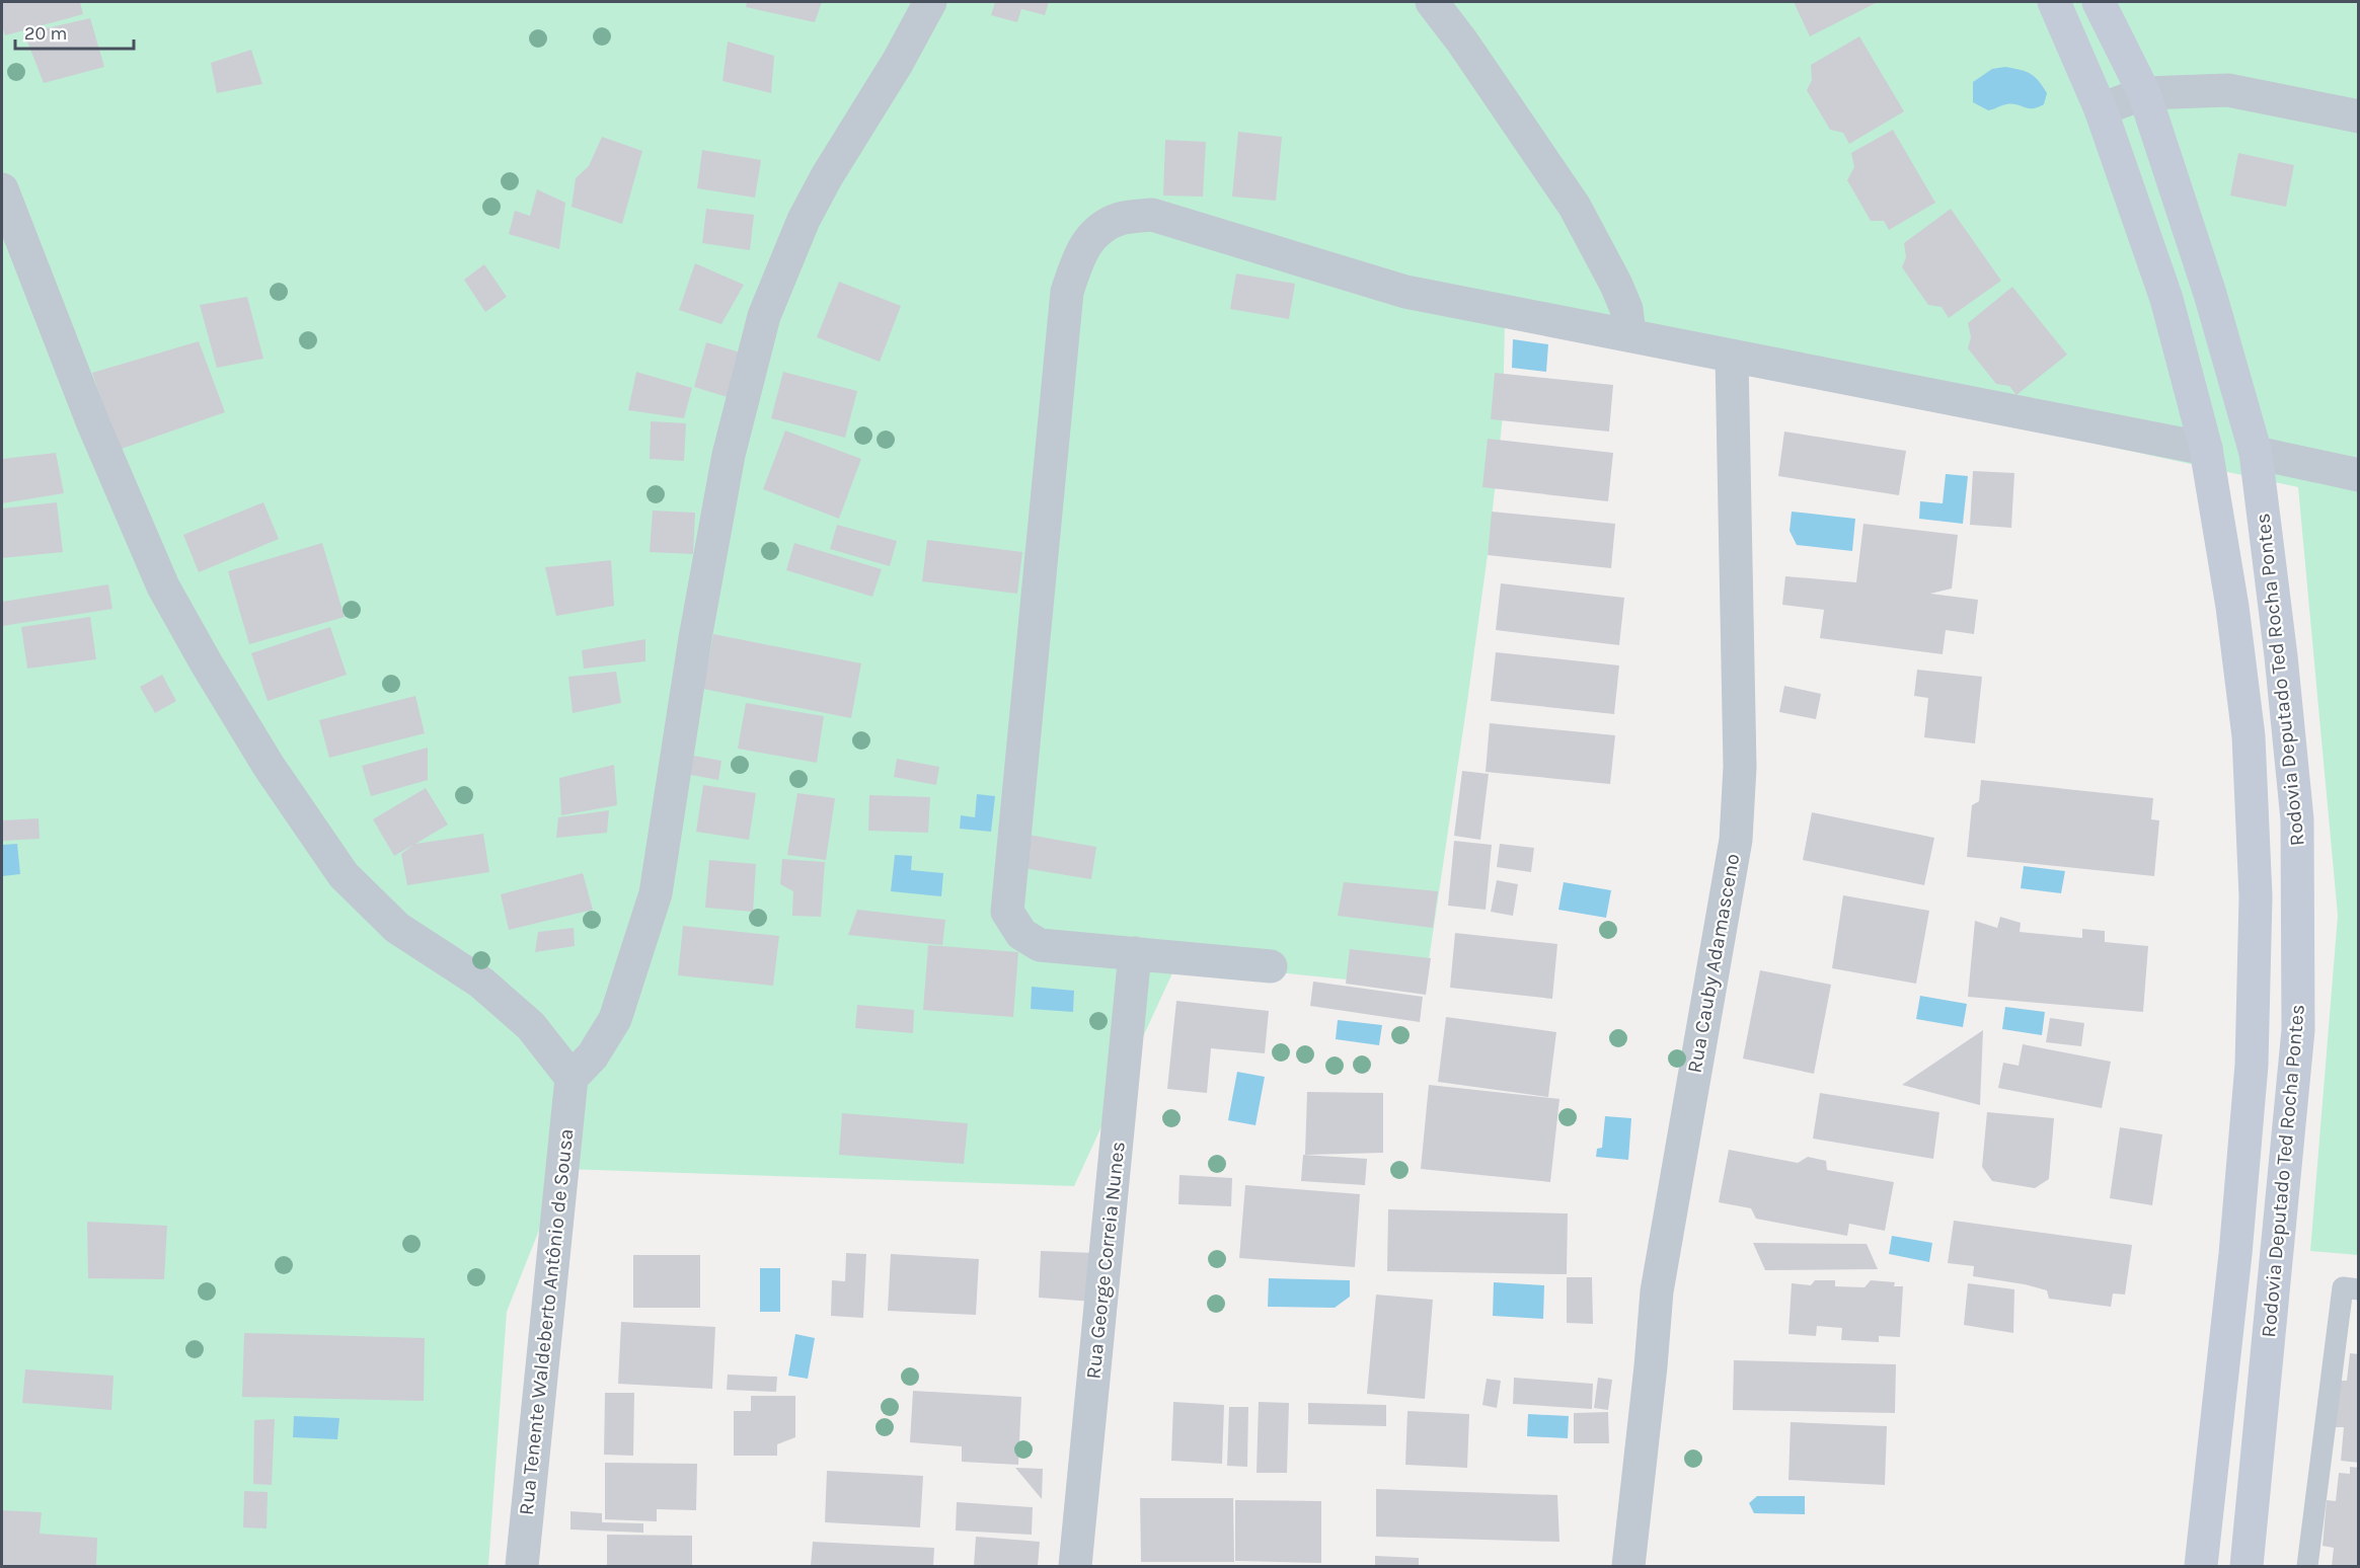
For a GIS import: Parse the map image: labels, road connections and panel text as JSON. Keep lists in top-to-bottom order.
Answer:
{
  "streets": {
    "main road": ["Rodovia Deputado Ted Rocha Pontes"],
    "street": ["Rua Cauby Adamasceno", "Rua George Correia Nunes", "Rua Tenente Waldeberto Antônio de Sousa"]
  },
  "scale_bar": "20 m"
}
